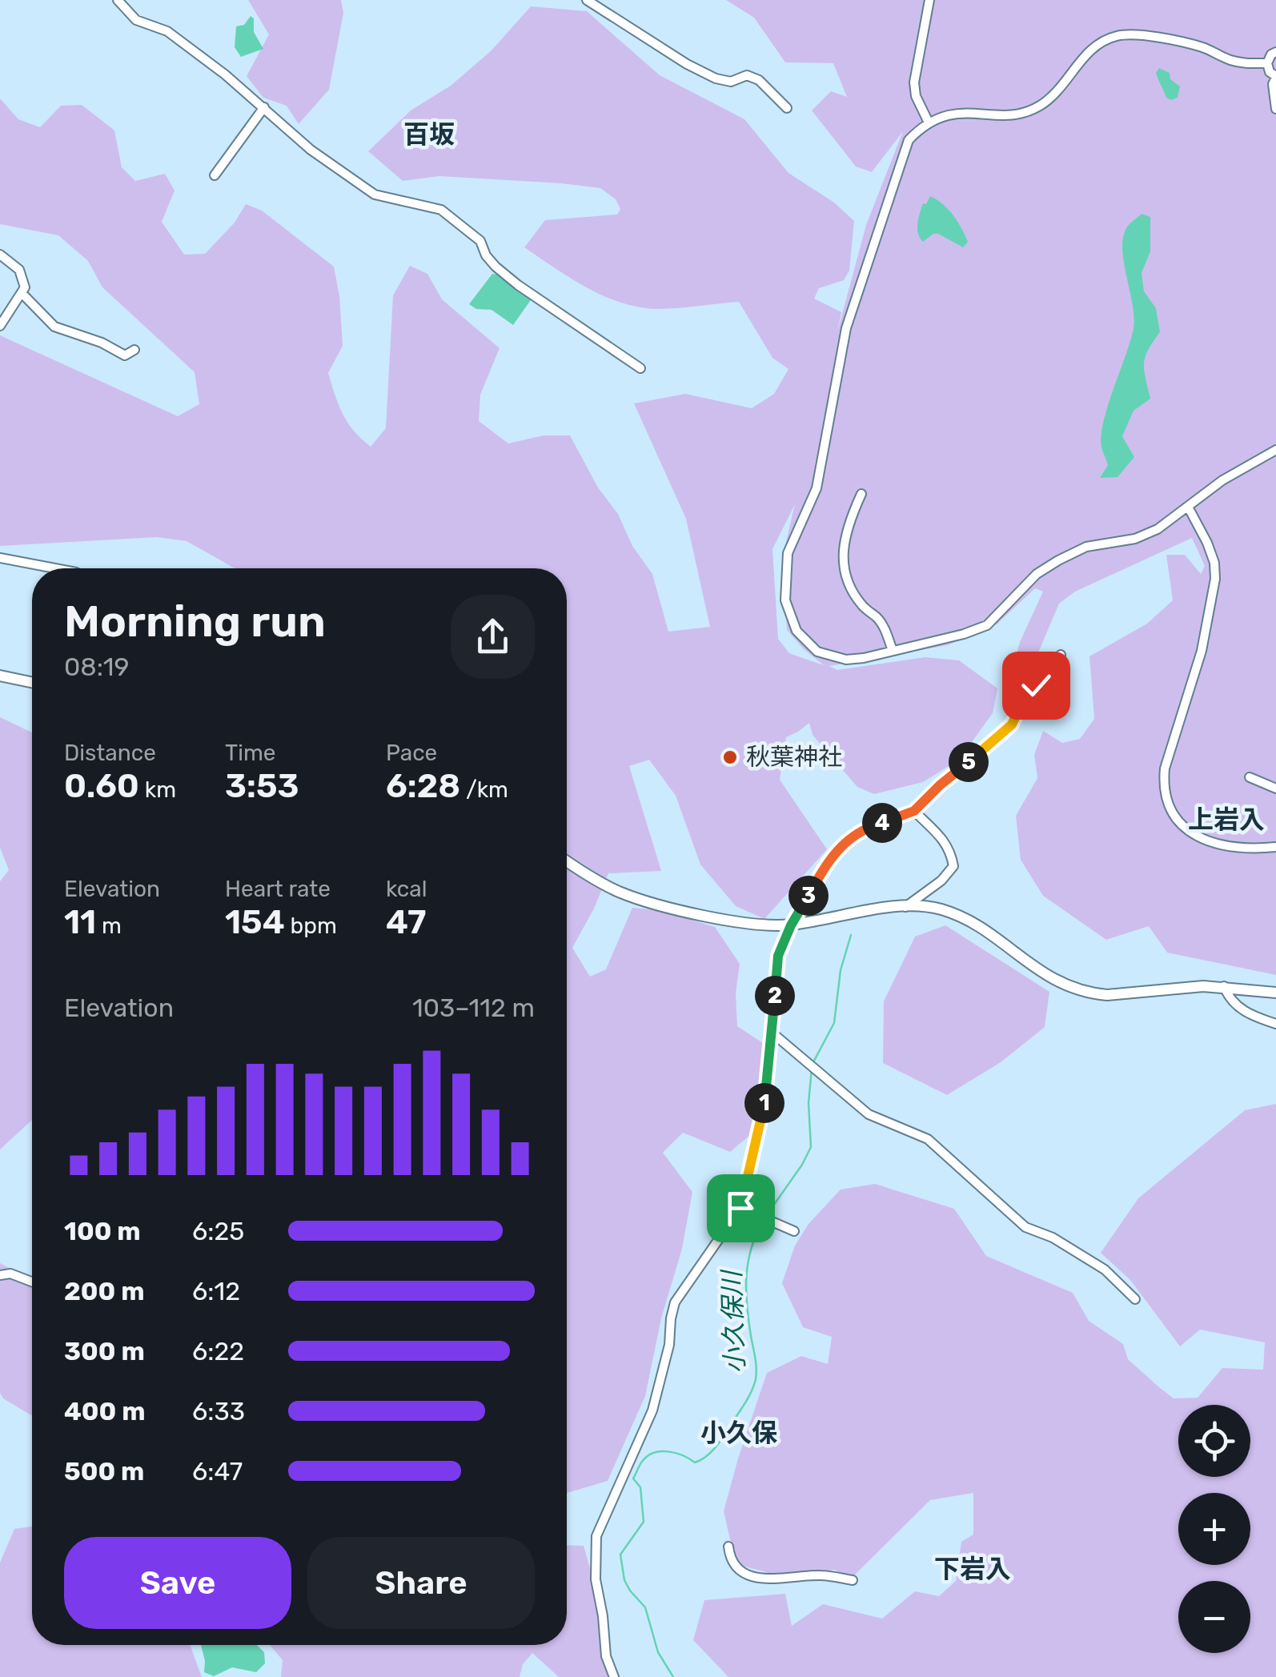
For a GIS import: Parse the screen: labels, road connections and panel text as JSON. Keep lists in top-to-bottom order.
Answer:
{
  "districts": [
    "百坂",
    "上岩入",
    "小久保",
    "下岩入"
  ],
  "water": ["小久保川"],
  "places": ["秋葉神社"],
  "page": {
    "heading": ["Morning run", "08:19"],
    "stats": [
      ["Distance", "0.60 km"],
      ["Time", "3:53"],
      ["Pace", "6:28 /km"],
      ["Elevation", "11 m"],
      ["Heart rate", "154 bpm"],
      ["kcal", "47"]
    ],
    "pins": [
      "5",
      "4",
      "3",
      "2",
      "1"
    ],
    "chart": ["Elevation", "103–112 m"],
    "list": [
      {
        "name": "100 m",
        "note": "6:25"
      },
      {
        "name": "200 m",
        "note": "6:12"
      },
      {
        "name": "300 m",
        "note": "6:22"
      },
      {
        "name": "400 m",
        "note": "6:33"
      },
      {
        "name": "500 m",
        "note": "6:47"
      }
    ],
    "map_buttons": ["+", "−"],
    "buttons": ["Save", "Share"]
  }
}
